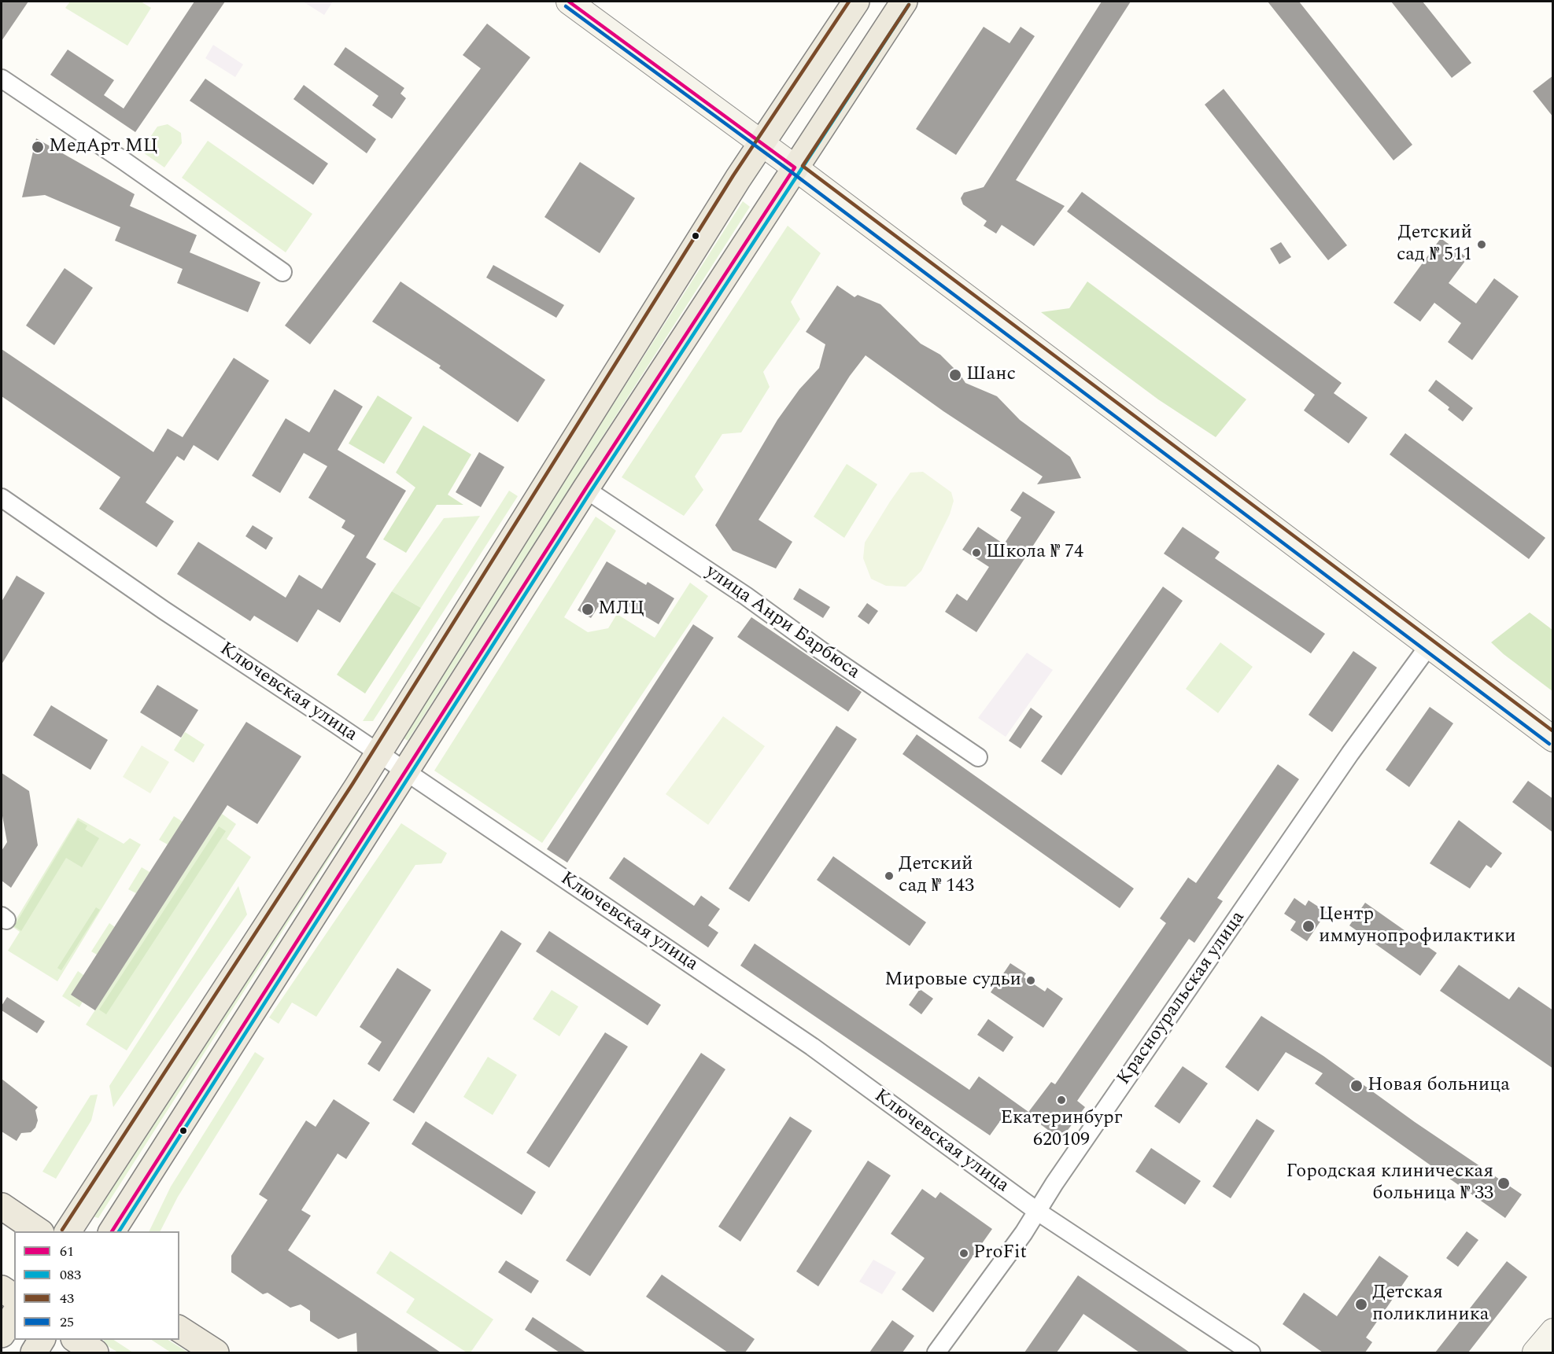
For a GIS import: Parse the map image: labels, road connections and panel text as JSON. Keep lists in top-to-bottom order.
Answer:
{
  "streets": {
    "street": ["улица Анри Барбюса", "Ключевская улица", "Красноуральская улица"]
  },
  "crossings": [
    ["Ключевская улица", "Красноуральская улица"]
  ],
  "places": [
    "МедАрт МЦ",
    "Детский сад № 511",
    "Шанс",
    "Школа № 74",
    "МЛЦ",
    "Детский сад № 143",
    "Центр иммунопрофилактики",
    "Мировые судьи",
    "Новая больница",
    "Екатеринбург 620109",
    "Городская клиническая больница № 33",
    "ProFit",
    "Детская поликлиника"
  ],
  "lines": [
    "transit line 61",
    "transit line 43",
    "transit line 083",
    "transit line 25"
  ],
  "legend": [
    "61",
    "083",
    "43",
    "25"
  ]
}
